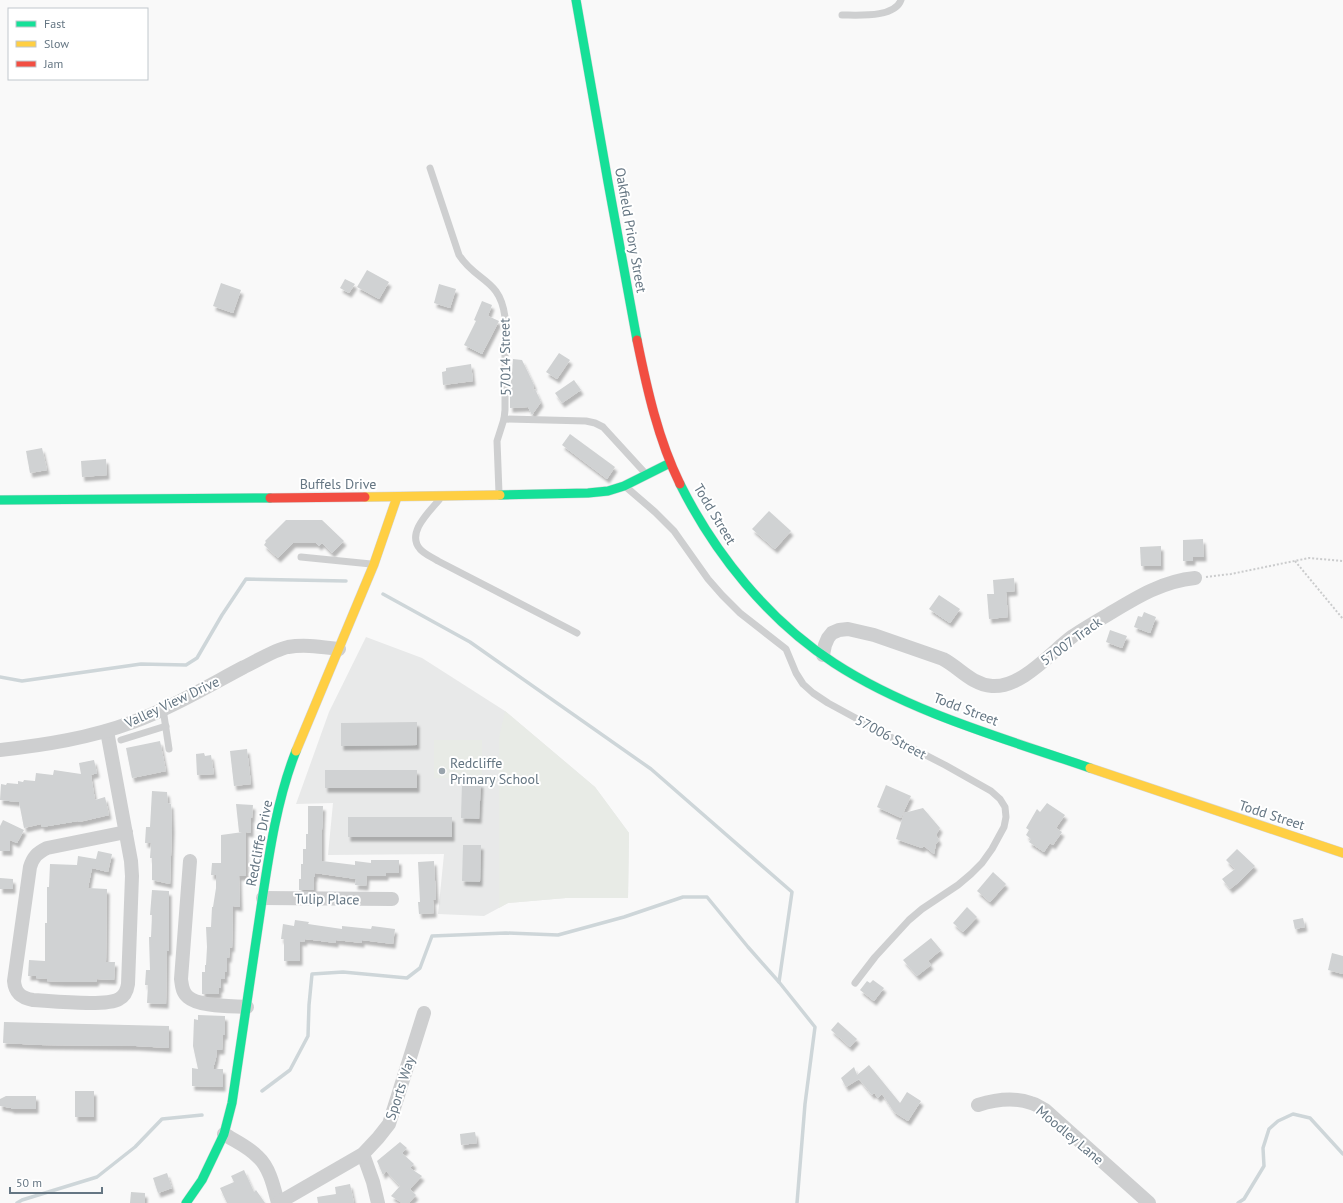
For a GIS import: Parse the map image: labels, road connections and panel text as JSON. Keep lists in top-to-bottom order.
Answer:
{
  "streets": {
    "street": [
      "Oakfield Priory Street",
      "Buffels Drive",
      "Todd Street",
      "57007 Track",
      "Valley View Drive",
      "Redcliffe Drive",
      "Tulip Place",
      "Sports Way",
      "Moodley Lane"
    ],
    "lane": ["57014 Street", "57006 Street"]
  },
  "crossings": [
    ["Oakfield Priory Street", "Buffels Drive"],
    ["Oakfield Priory Street", "Todd Street"],
    ["57014 Street", "Buffels Drive"],
    ["Buffels Drive", "Todd Street"],
    ["Buffels Drive", "57006 Street"],
    ["Buffels Drive", "Redcliffe Drive"],
    ["Todd Street", "57007 Track"],
    ["Valley View Drive", "Redcliffe Drive"],
    ["Redcliffe Drive", "Tulip Place"]
  ],
  "places": ["Redcliffe Primary School"],
  "legend": ["Fast", "Slow", "Jam"],
  "scale_bar": "50 m"
}
